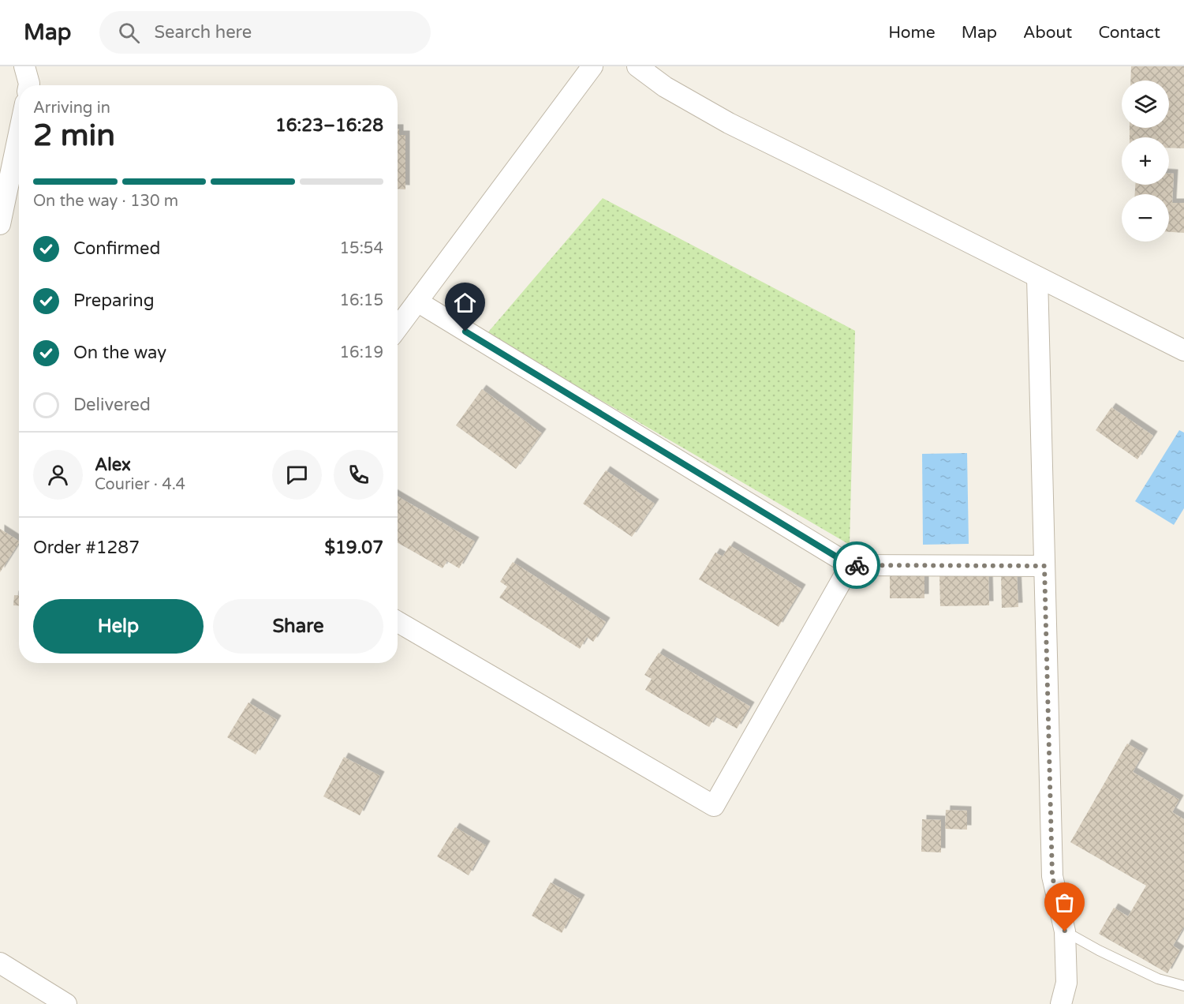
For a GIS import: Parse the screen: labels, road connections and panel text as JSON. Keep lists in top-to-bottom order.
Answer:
{
  "page": {
    "header": "Map",
    "search": "Search here",
    "nav": [
      "Home",
      "Map",
      "About",
      "Contact"
    ],
    "map_buttons": ["+", "−"],
    "heading": ["2 min", "Arriving in", "16:23–16:28"],
    "panel": [
      "Alex",
      "Courier · 4.4",
      "Order #1287",
      "$19.07"
    ],
    "bar": "On the way · 130 m",
    "list": [
      ["Confirmed", "15:54"],
      ["Preparing", "16:15"],
      ["On the way", "16:19"],
      "Delivered"
    ],
    "buttons": ["Help", "Share"]
  }
}
